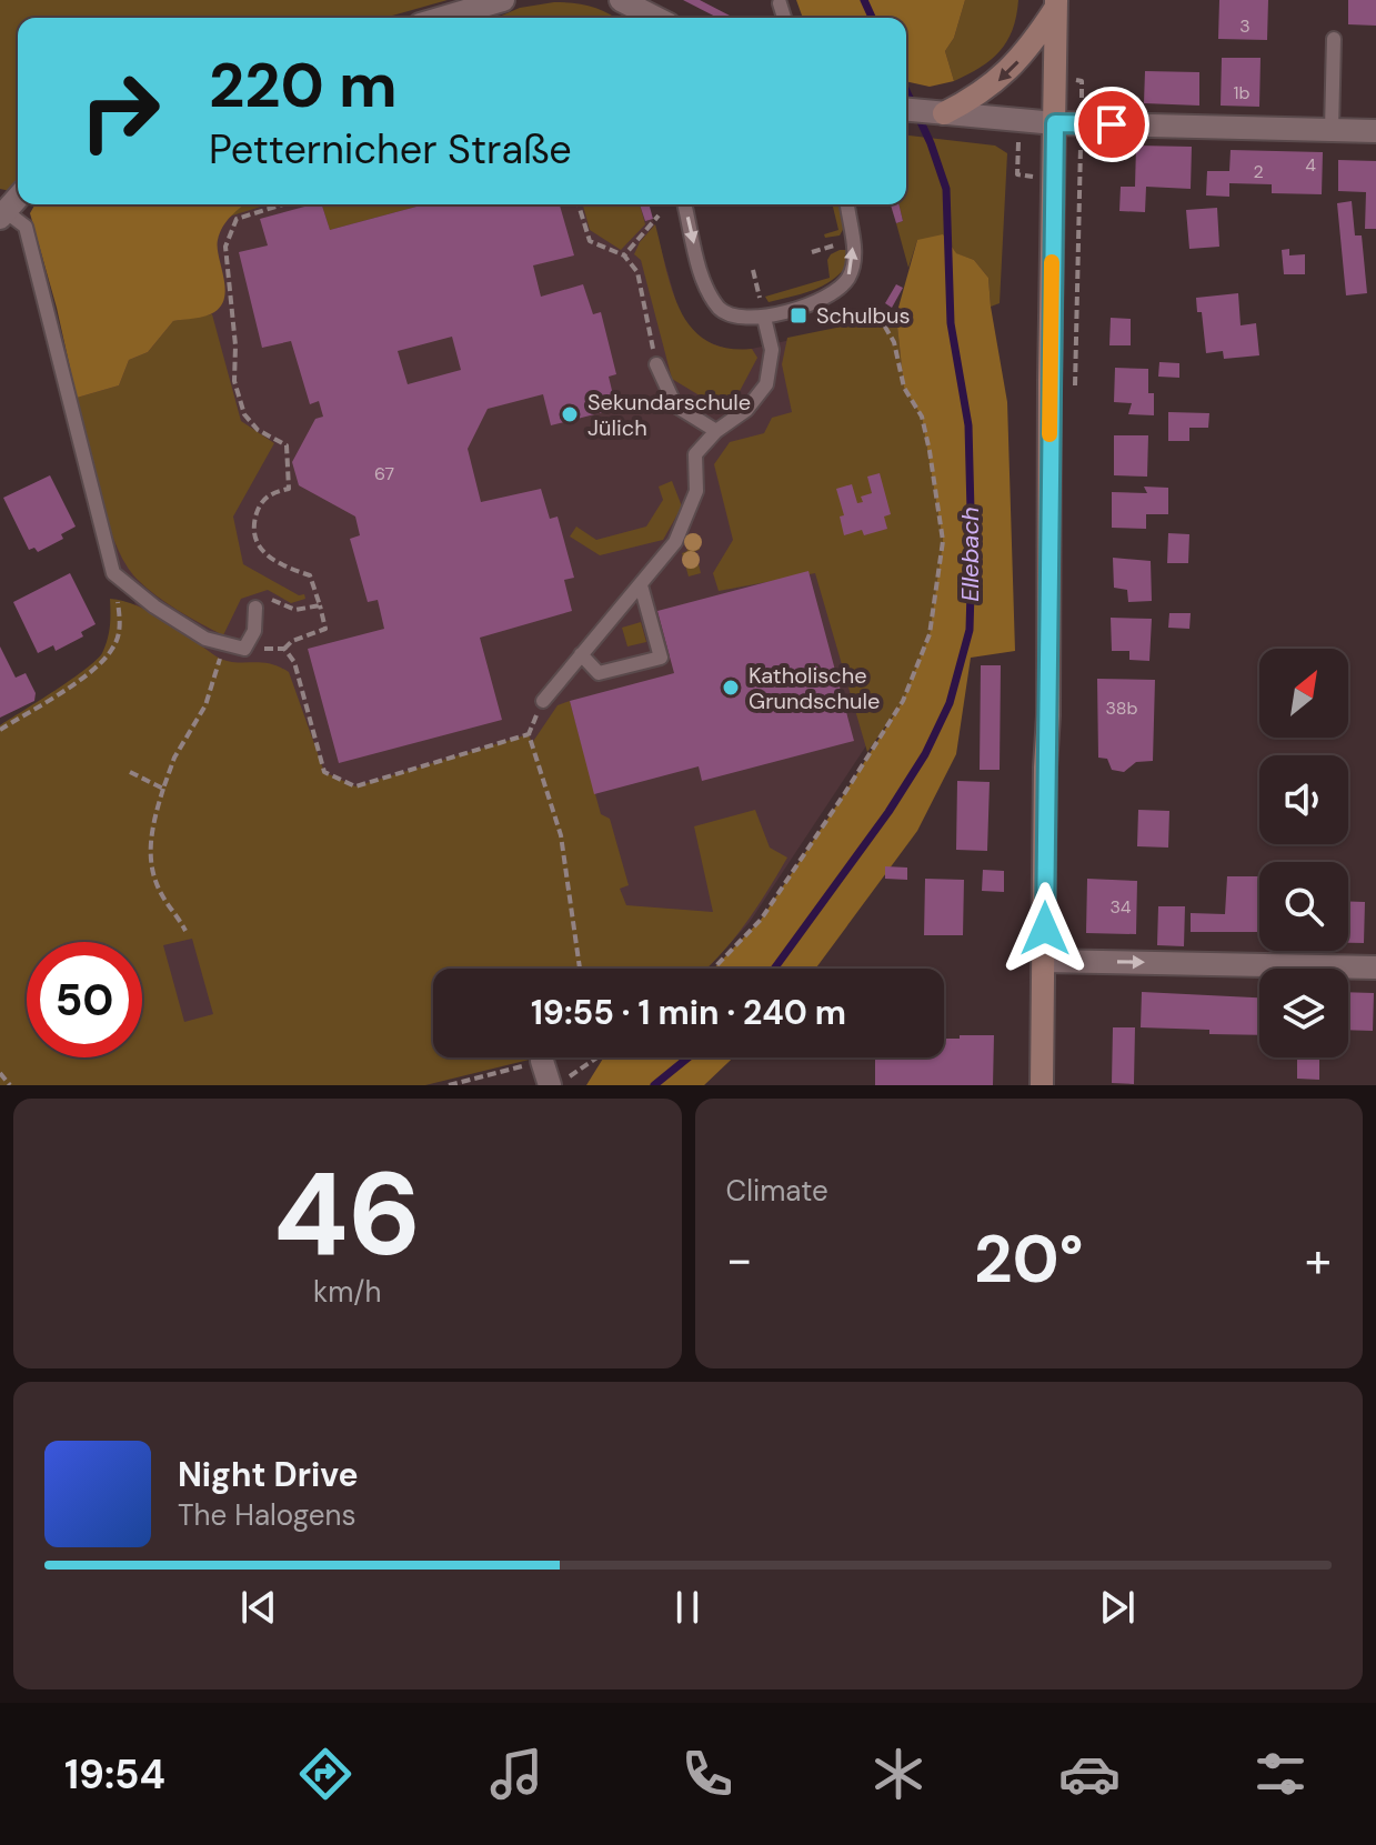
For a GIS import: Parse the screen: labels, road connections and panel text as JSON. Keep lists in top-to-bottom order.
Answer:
{
  "water": ["Ellebach"],
  "places": {
    "transit": ["Schulbus"],
    "other": ["Sekundarschule Jülich", "Katholische Grundschule"]
  },
  "house_numbers": [
    "3",
    "1b",
    "4",
    "2",
    "67",
    "38b",
    "34"
  ],
  "north": "top right",
  "page": {
    "turn": ["220 m", "Petternicher Straße"],
    "limit": "50",
    "trip": "19:55 · 1 min · 240 m",
    "tile": [
      ["46", "km/h"],
      "Climate"
    ],
    "heat": ["−", "20°", "+"],
    "song": ["Night Drive", "The Halogens"],
    "tabs": "19:54"
  }
}
